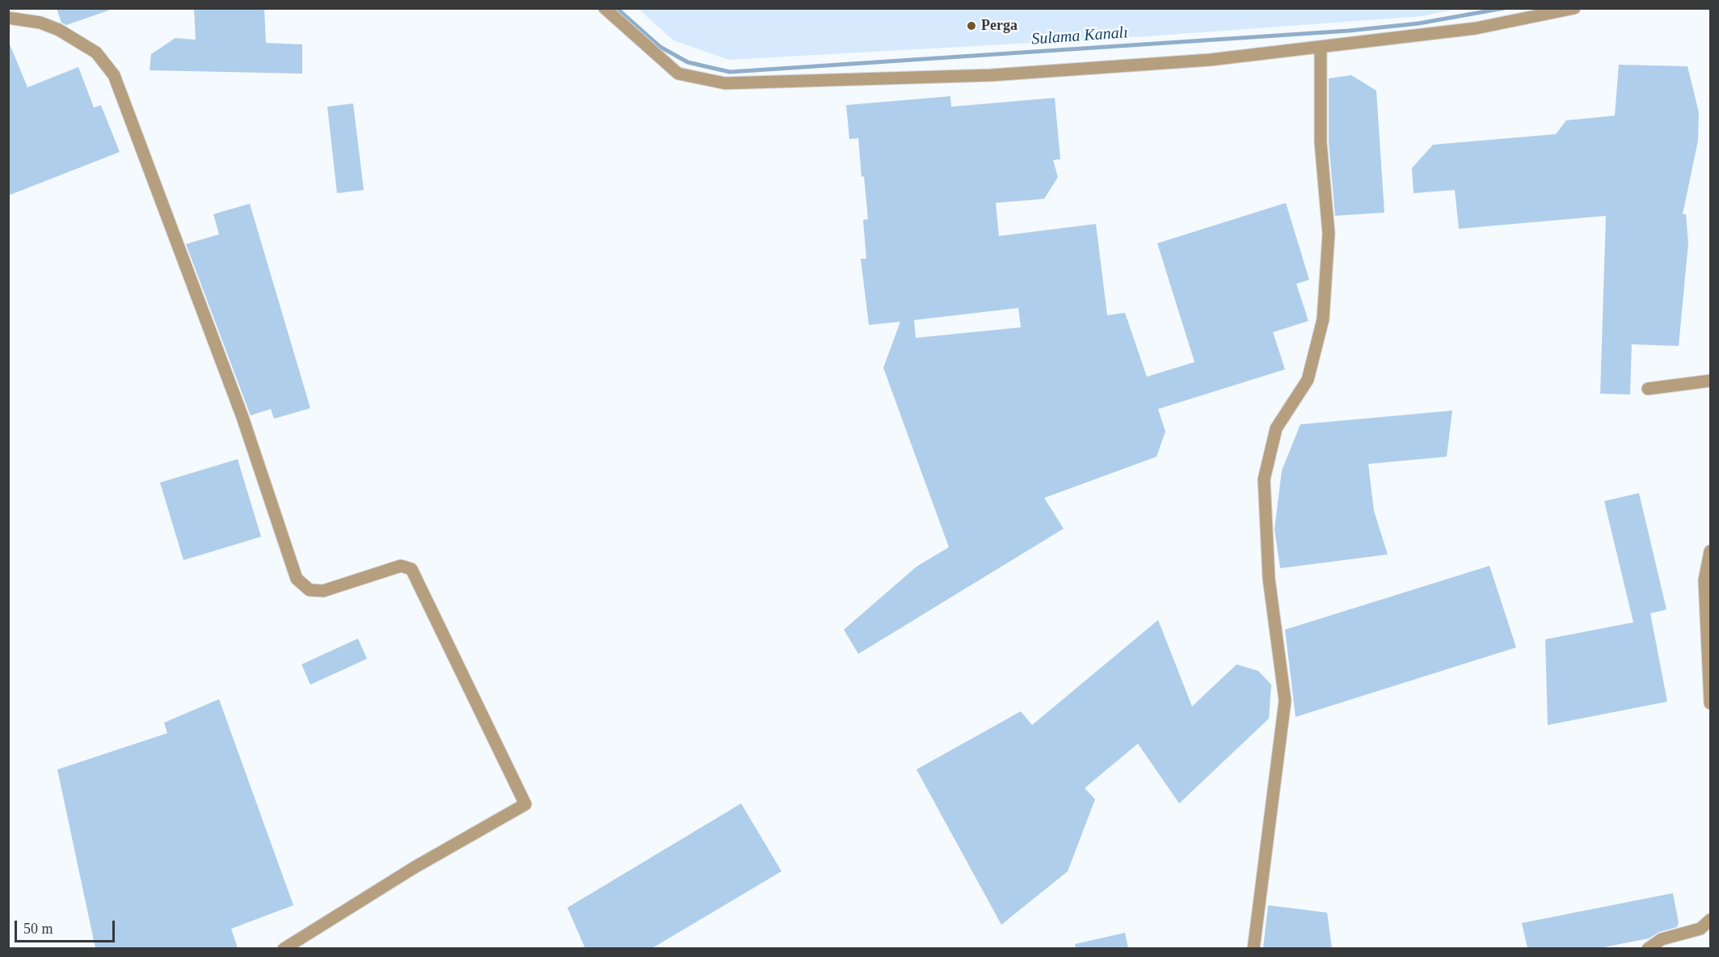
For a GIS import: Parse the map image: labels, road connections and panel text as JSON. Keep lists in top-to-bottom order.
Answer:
{
  "water": ["Sulama Kanalı"],
  "places": ["Perga"],
  "scale_bar": "50 m"
}
